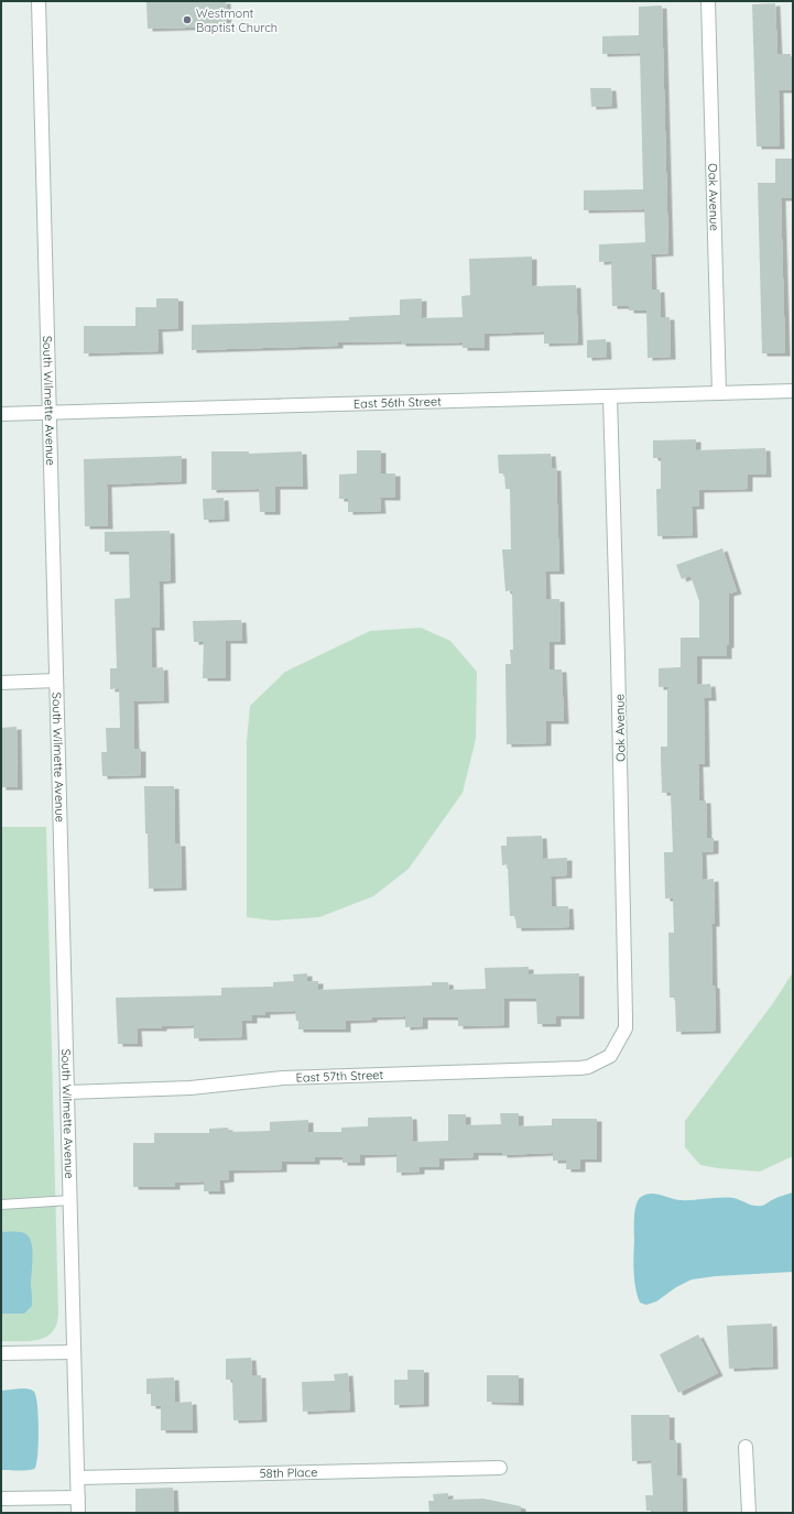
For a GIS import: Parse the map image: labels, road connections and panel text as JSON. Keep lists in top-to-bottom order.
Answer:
{
  "streets": {
    "street": [
      "Oak Avenue",
      "South Wilmette Avenue",
      "East 56th Street",
      "East 57th Street",
      "58th Place"
    ]
  },
  "crossings": [
    ["Oak Avenue", "East 56th Street"],
    ["Oak Avenue", "East 57th Street"],
    ["South Wilmette Avenue", "East 56th Street"],
    ["South Wilmette Avenue", "East 57th Street"],
    ["South Wilmette Avenue", "58th Place"]
  ],
  "places": ["Westmont Baptist Church"]
}
